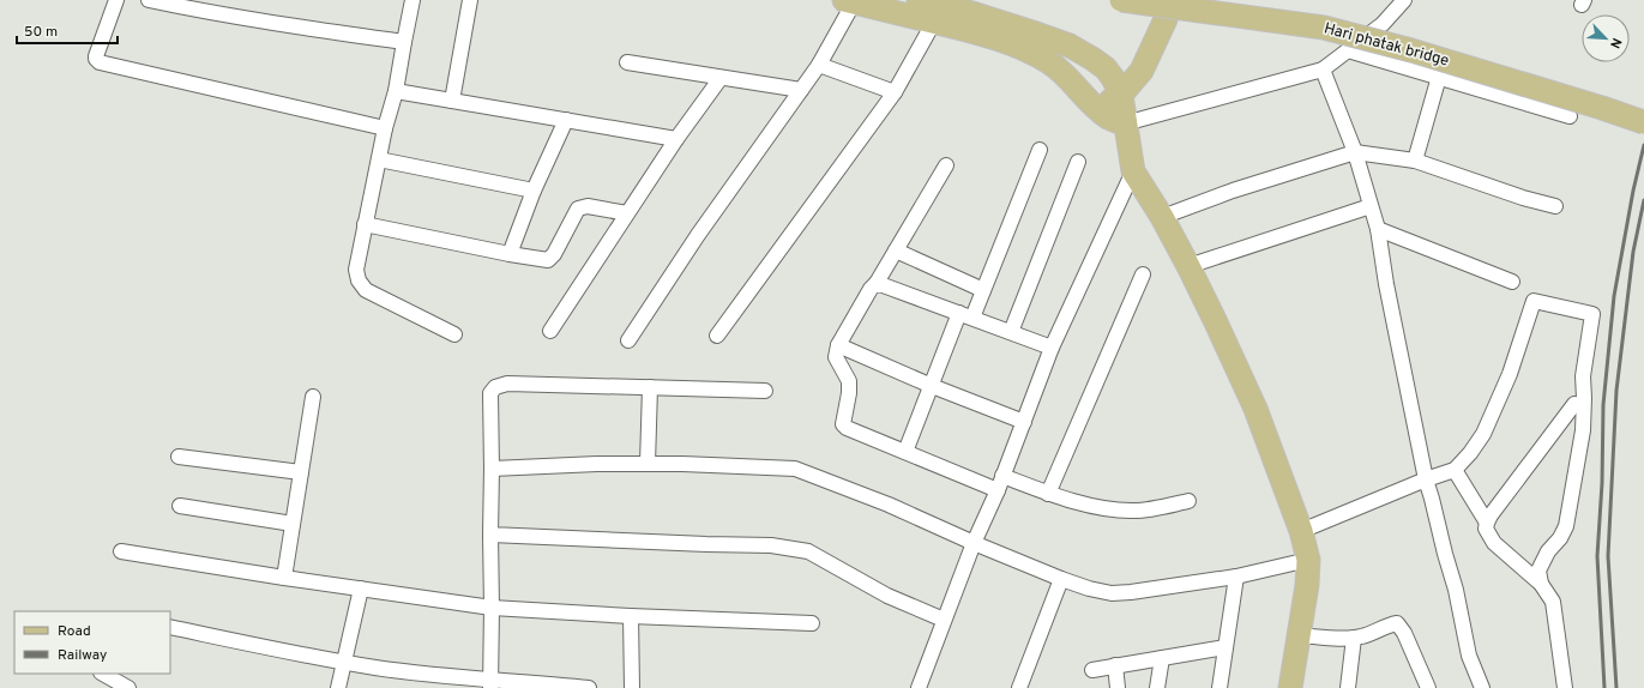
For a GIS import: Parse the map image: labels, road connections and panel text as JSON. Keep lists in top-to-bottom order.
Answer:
{
  "streets": {
    "main road": ["Hari phatak bridge"]
  },
  "legend": ["Road", "Railway"],
  "scale_bar": "50 m",
  "north": "bottom right"
}
